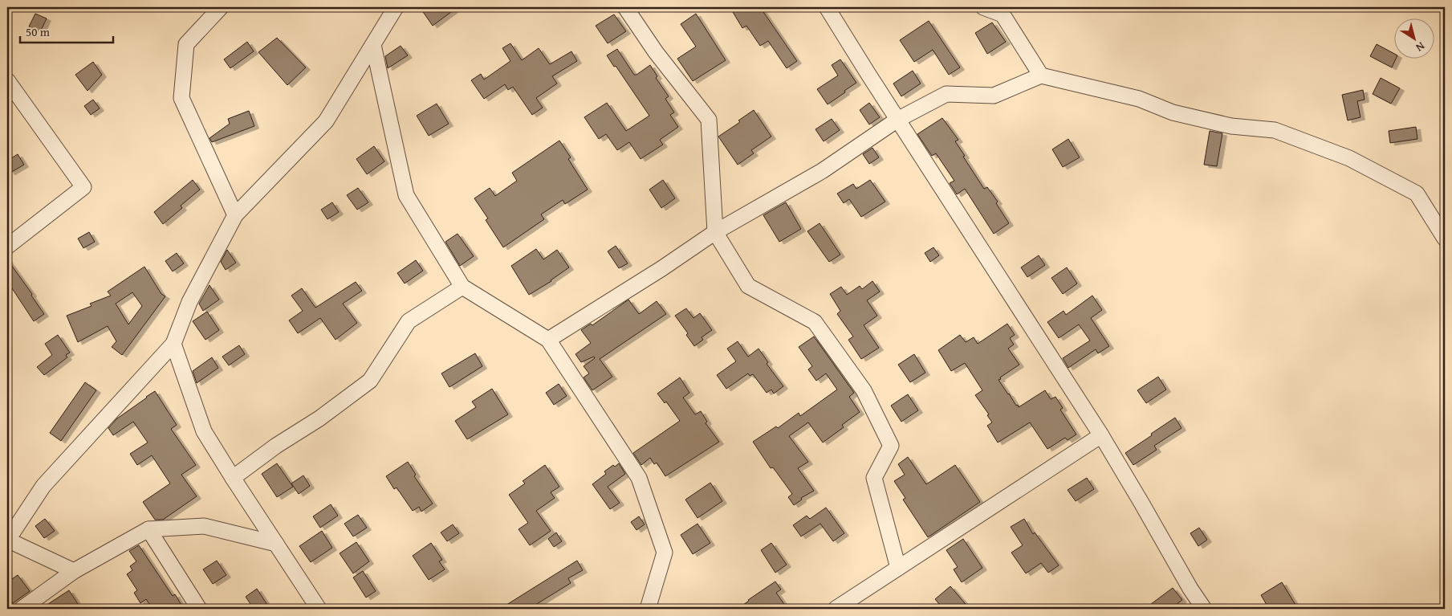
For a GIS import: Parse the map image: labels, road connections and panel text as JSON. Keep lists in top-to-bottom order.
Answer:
{
  "scale_bar": "50 m",
  "north": "bottom right"
}
